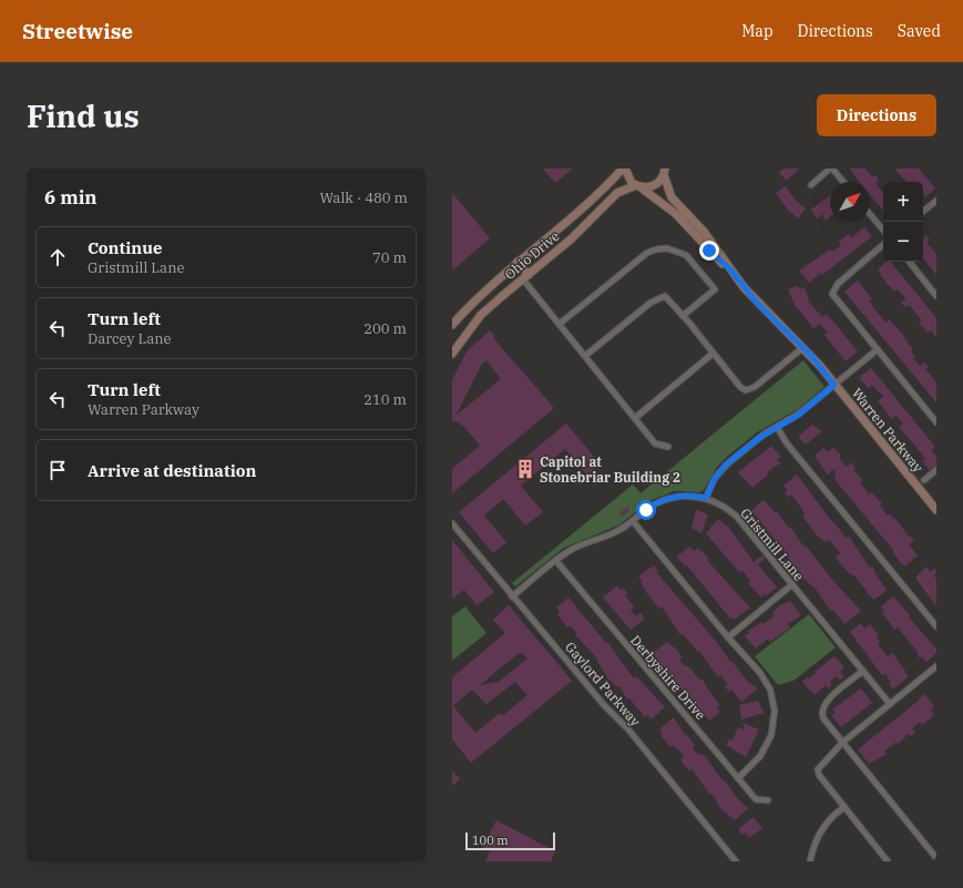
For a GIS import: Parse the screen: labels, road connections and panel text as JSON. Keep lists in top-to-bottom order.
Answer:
{
  "streets": {
    "main road": ["Ohio Drive", "Warren Parkway"],
    "street": ["Gristmill Lane", "Derbyshire Drive", "Gaylord Parkway"]
  },
  "crossings": [
    ["Ohio Drive", "Warren Parkway"],
    ["Gristmill Lane", "Derbyshire Drive"],
    ["Gristmill Lane", "Gaylord Parkway"]
  ],
  "places": {
    "building": ["Capitol at Stonebriar Building 2"]
  },
  "scale_bar": "100 m",
  "north": "top right",
  "page": {
    "header": "Streetwise",
    "nav": ["Map", "Directions", "Saved"],
    "buttons": "Directions",
    "title": "Find us",
    "heading": ["6 min", "Walk · 480 m"],
    "map_buttons": ["+", "−"],
    "list": [
      ["Continue", "Gristmill Lane", "70 m"],
      ["Turn left", "Darcey Lane", "200 m"],
      ["Turn left", "Warren Parkway", "210 m"],
      "Arrive at destination"
    ],
    "scale": "100 m"
  }
}
